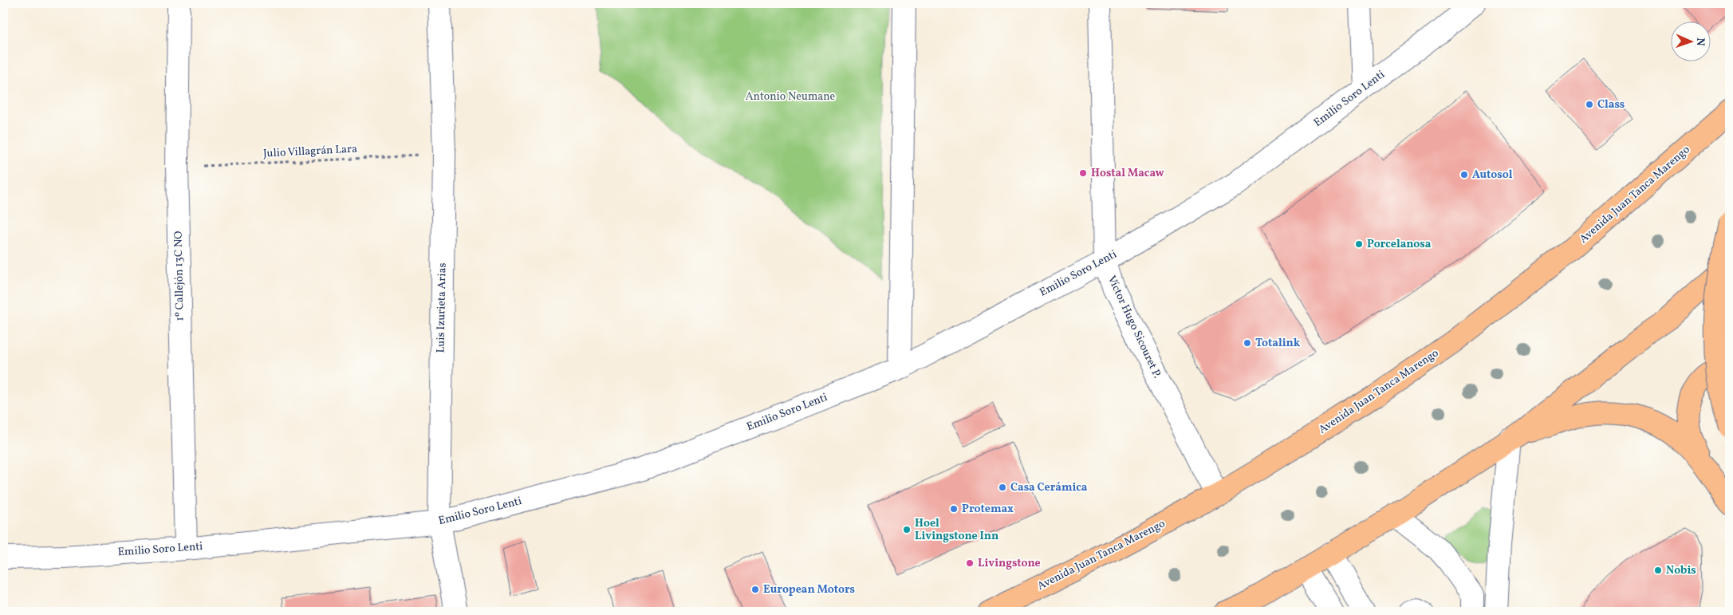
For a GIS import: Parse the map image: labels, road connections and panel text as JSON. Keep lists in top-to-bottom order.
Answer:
{
  "streets": {
    "main road": ["Avenida Juan Tanca Marengo"],
    "street": [
      "Emilio Soro Lenti",
      "1º Callejón 13C NO",
      "Luis Izurieta Arias",
      "Víctor Hugo Sicouret P."
    ],
    "path": ["Julio Villagrán Lara"]
  },
  "crossings": [
    ["Emilio Soro Lenti", "1º Callejón 13C NO"],
    ["Emilio Soro Lenti", "Luis Izurieta Arias"],
    ["Emilio Soro Lenti", "Víctor Hugo Sicouret P."],
    ["Julio Villagrán Lara", "1º Callejón 13C NO"],
    ["Julio Villagrán Lara", "Luis Izurieta Arias"],
    ["Avenida Juan Tanca Marengo", "Víctor Hugo Sicouret P."]
  ],
  "parks": ["Antonio Neumane"],
  "places": [
    "Class",
    "Hostal Macaw",
    "Autosol",
    "Porcelanosa",
    "Totalink",
    "Casa Cerámica",
    "Protemax",
    "Hoel Livingstone Inn",
    "Livingstone",
    "Nobis",
    "European Motors"
  ],
  "north": "right"
}
